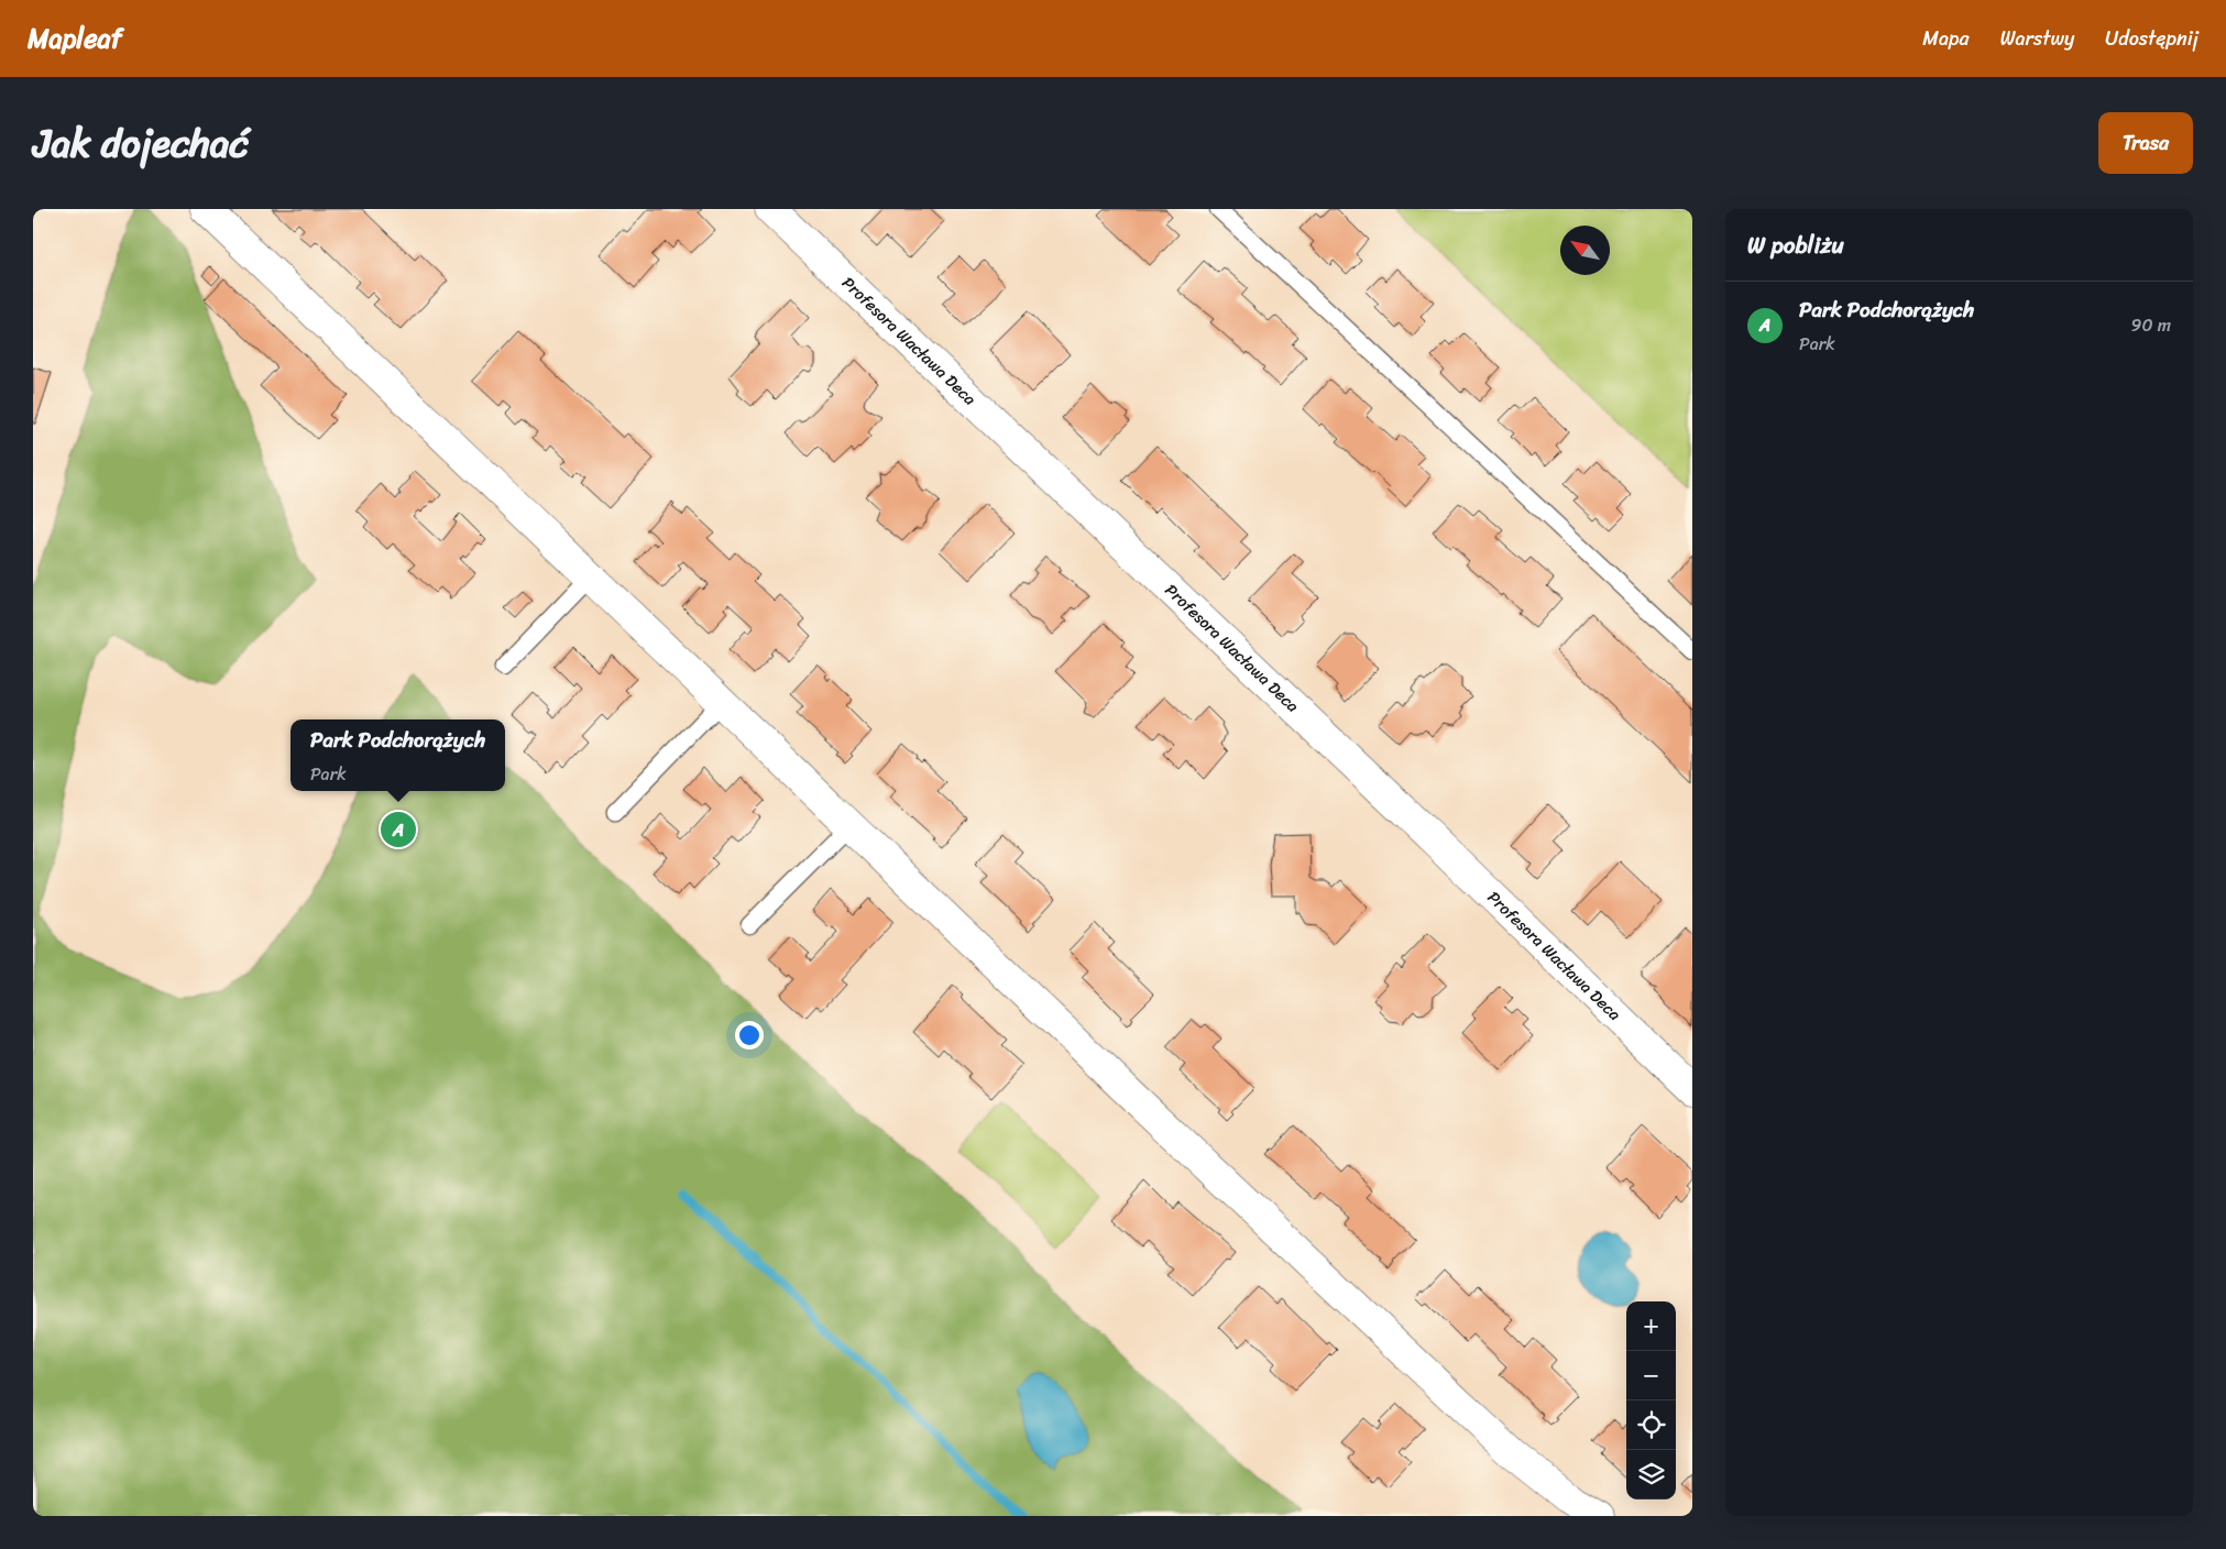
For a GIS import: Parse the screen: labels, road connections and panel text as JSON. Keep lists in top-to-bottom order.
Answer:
{
  "streets": {
    "street": ["Profesora Wacława Deca"]
  },
  "north": "top left",
  "page": {
    "header": "Mapleaf",
    "nav": ["Mapa", "Warstwy", "Udostępnij"],
    "title": "Jak dojechać",
    "buttons": "Trasa",
    "heading": "W pobliżu",
    "list": [
      {
        "mark": "A",
        "name": "Park Podchorążych",
        "note": "Park",
        "value": "90 m"
      }
    ],
    "popup": ["Park Podchorążych", "Park"],
    "pins": "A",
    "map_buttons": ["+", "−"]
  }
}
